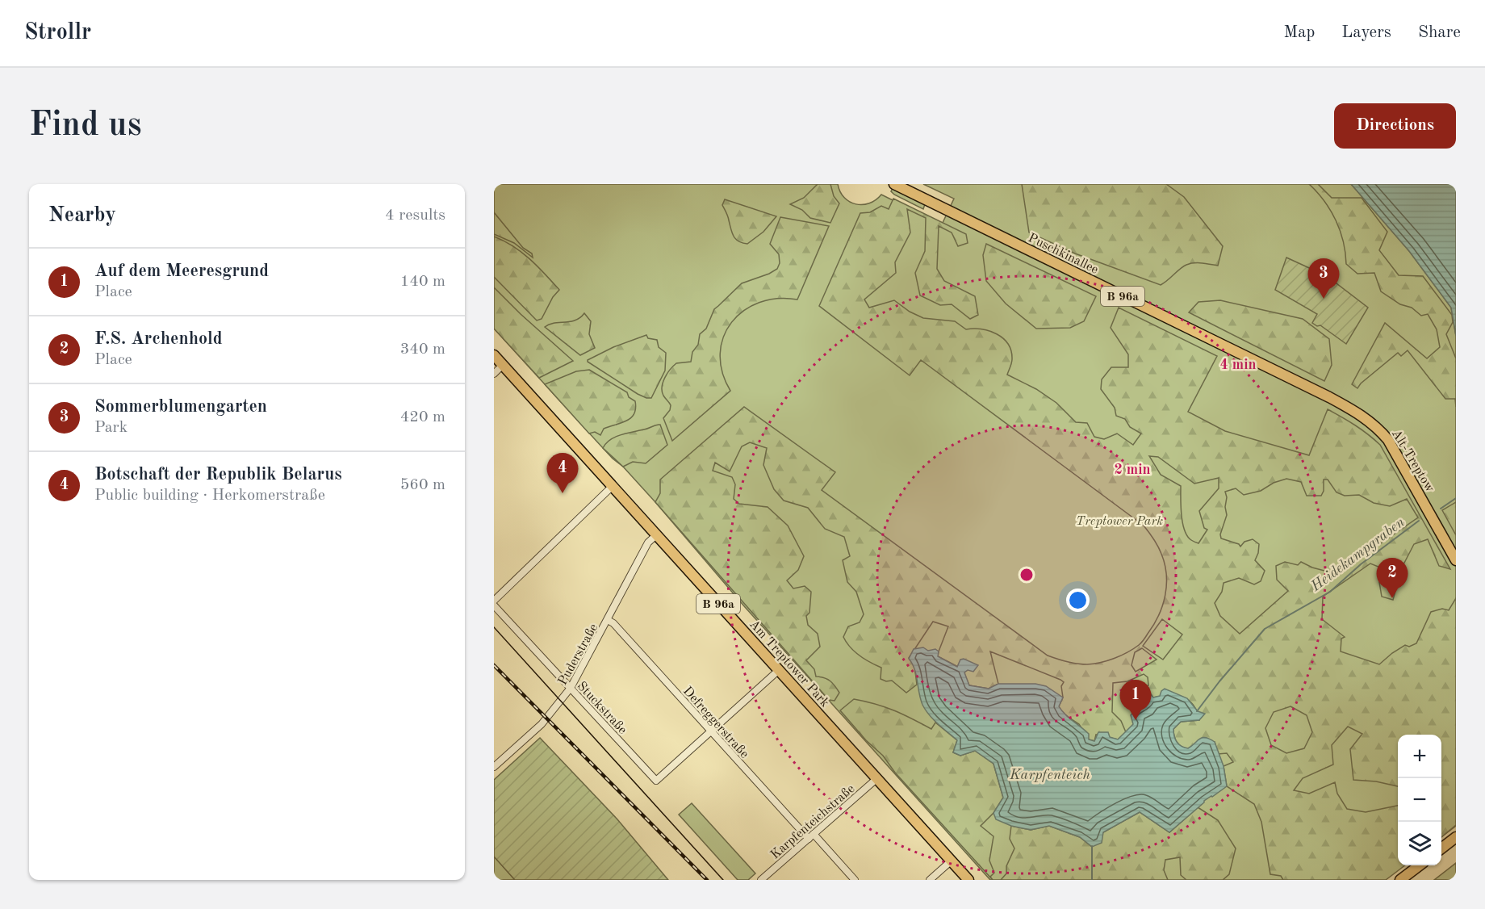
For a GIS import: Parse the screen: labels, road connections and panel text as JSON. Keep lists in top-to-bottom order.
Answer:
{
  "streets": {
    "main road": [
      "Puschkinallee",
      "B 96a",
      "Alt-Treptow",
      "Am Treptower Park"
    ],
    "street": [
      "Puderstraße",
      "Stuckstraße",
      "Defreggerstraße",
      "Karpfenteichstraße"
    ]
  },
  "crossings": [
    ["Puschkinallee", "Alt-Treptow"],
    ["Puderstraße", "Am Treptower Park"],
    ["Puderstraße", "Stuckstraße"],
    ["Puderstraße", "Defreggerstraße"],
    ["Am Treptower Park", "Karpfenteichstraße"],
    ["Stuckstraße", "Defreggerstraße"],
    ["Defreggerstraße", "Karpfenteichstraße"]
  ],
  "water": ["Heidekampgraben", "Karpfenteich"],
  "parks": ["Treptower Park"],
  "page": {
    "header": "Strollr",
    "nav": ["Map", "Layers", "Share"],
    "buttons": "Directions",
    "title": "Find us",
    "heading": ["Nearby", "4 results"],
    "list": [
      {
        "mark": "1",
        "name": "Auf dem Meeresgrund",
        "note": "Place",
        "value": "140 m"
      },
      {
        "mark": "2",
        "name": "F.S. Archenhold",
        "note": "Place",
        "value": "340 m"
      },
      {
        "mark": "3",
        "name": "Sommerblumengarten",
        "note": "Park",
        "value": "420 m"
      },
      {
        "mark": "4",
        "name": "Botschaft der Republik Belarus",
        "note": "Public building · Herkomerstraße",
        "value": "560 m"
      }
    ],
    "pins": [
      "3",
      "4",
      "2",
      "1"
    ],
    "map_buttons": ["+", "−"]
  },
  "rings": ["4 min", "2 min"]
}
